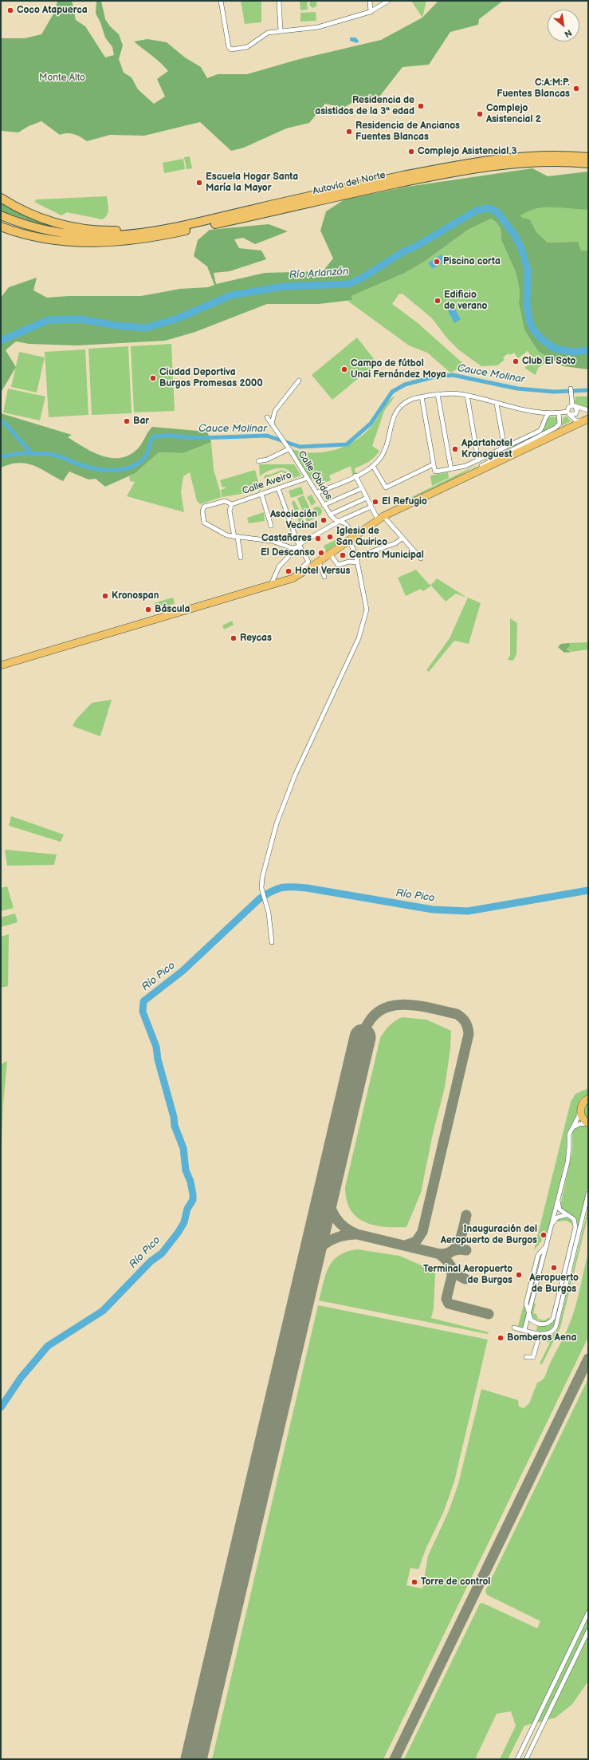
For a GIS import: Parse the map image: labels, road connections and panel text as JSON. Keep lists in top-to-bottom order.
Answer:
{
  "streets": {
    "highway": ["Autovía del Norte"],
    "street": ["Calle Óbidos", "Calle Aveiro"]
  },
  "crossings": [
    ["Calle Óbidos", "Calle Aveiro"]
  ],
  "water": ["Río Arlanzón", "Cauce Molinar", "Río Pico"],
  "parks": ["Monte Alto"],
  "places": [
    "Coco Atapuerca",
    "C:A:M:P. Fuentes Blancas",
    "Residencia de asistidos de la 3ª edad",
    "Complejo Asistencial 2",
    "Residencia de Ancianos Fuentes Blancas",
    "Complejo Asistencial 3",
    "Escuela Hogar Santa María la Mayor",
    "Piscina corta",
    "Edificio de verano",
    "Club El Soto",
    "Campo de fútbol Unai Fernández Moya",
    "Ciudad Deportiva Burgos Promesas 2000",
    "Bar",
    "Apartahotel Kronoguest",
    "El Refugio",
    "Asociación Vecinal",
    "Iglesia de San Quirico",
    "Castañares",
    "El Descanso",
    "Centro Municipal",
    "Hotel Versus",
    "Kronospan",
    "Báscula",
    "Reycas",
    "Inauguración del Aeropuerto de Burgos",
    "Aeropuerto de Burgos",
    "Terminal Aeropuerto de Burgos",
    "Bomberos Aena",
    "Torre de control"
  ],
  "north": "bottom right"
}
